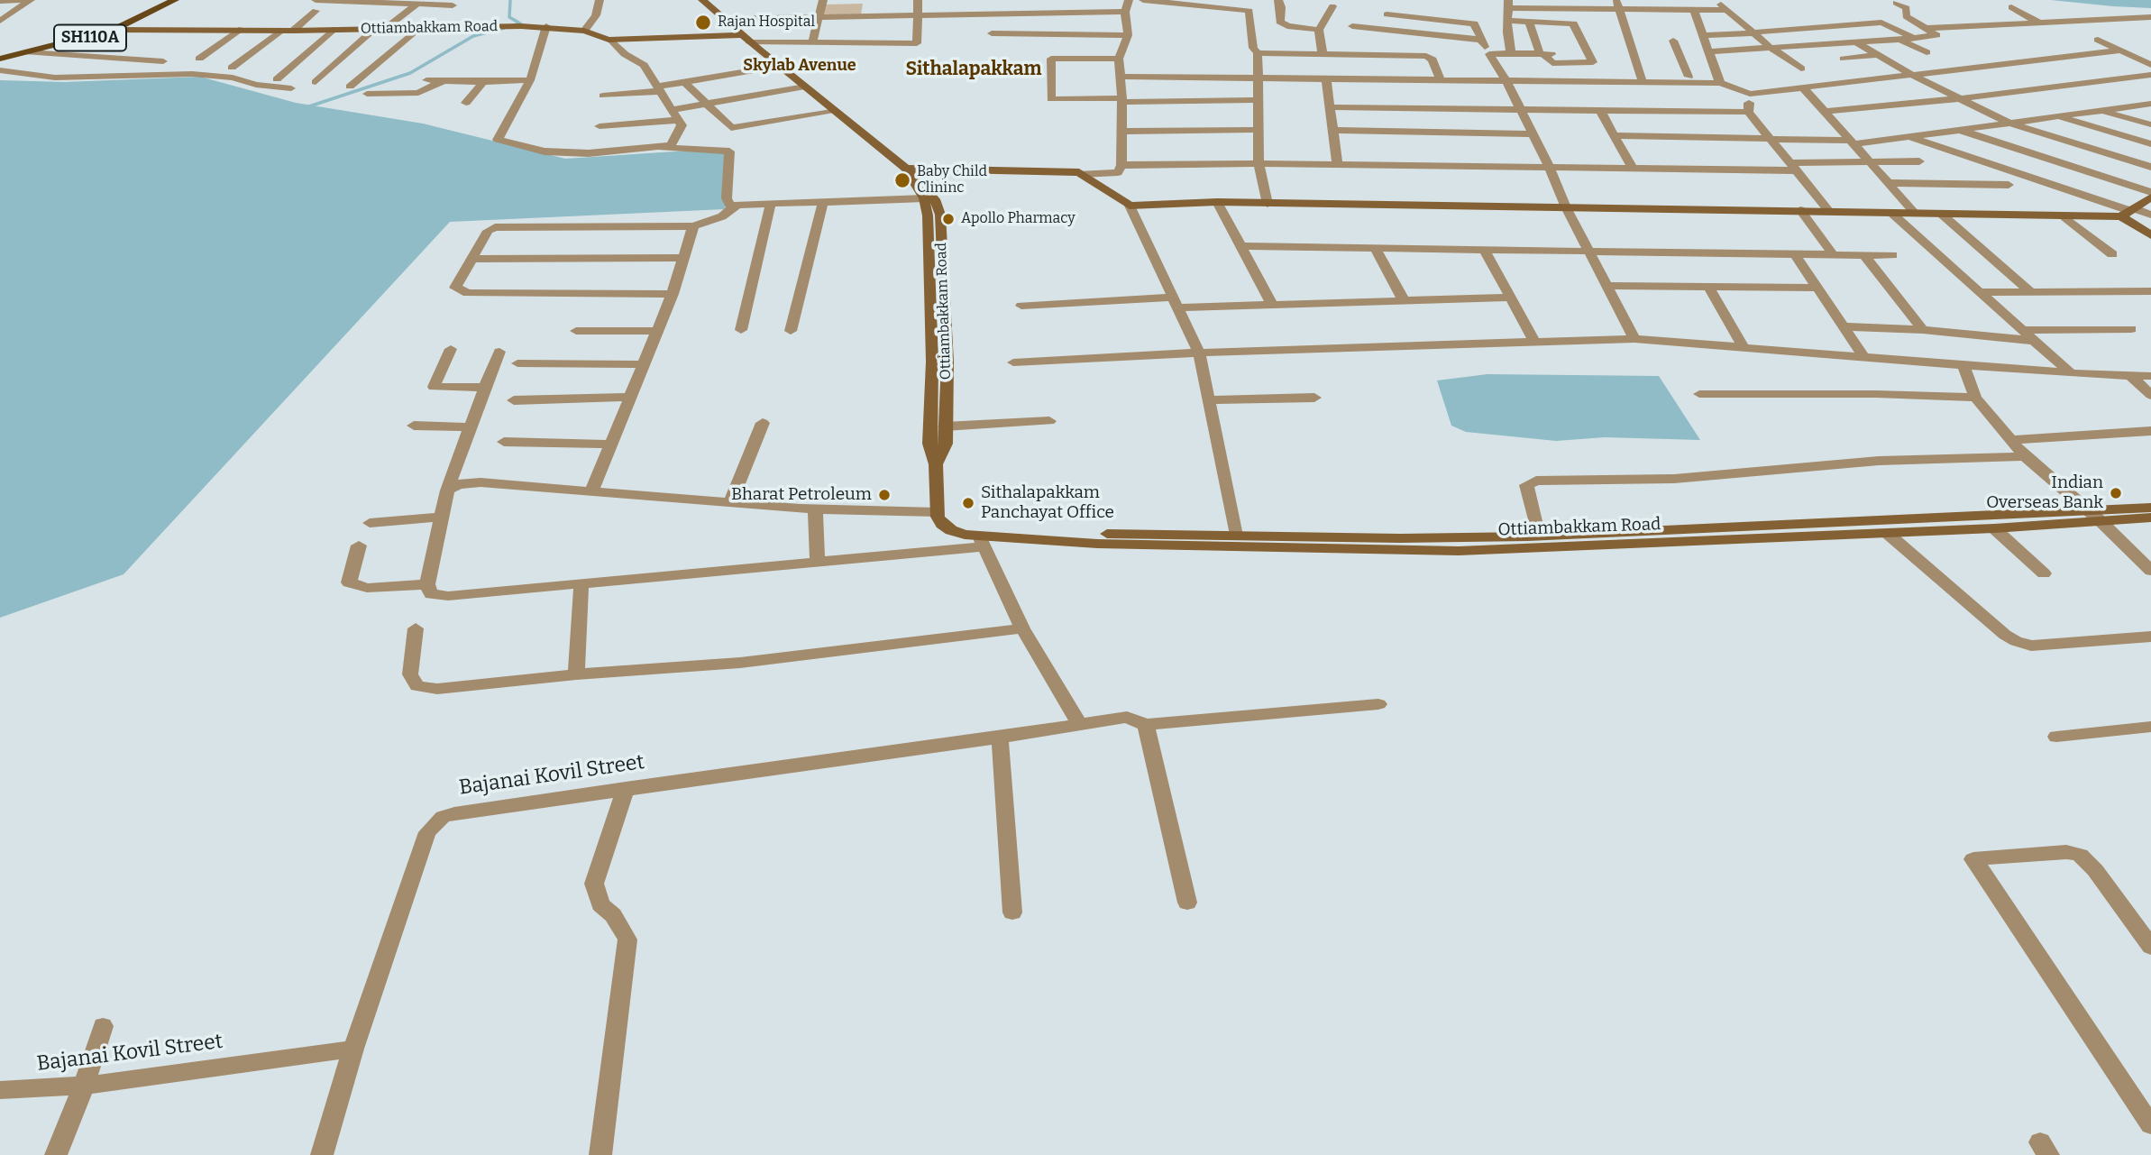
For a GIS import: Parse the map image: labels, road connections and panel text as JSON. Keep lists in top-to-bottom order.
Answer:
{
  "streets": {
    "main road": ["SH110A"],
    "street": ["Ottiambakkam Road", "Bajanai Kovil Street"]
  },
  "crossings": [
    ["Ottiambakkam Road", "SH110A"]
  ],
  "districts": ["Skylab Avenue", "Sithalapakkam"],
  "places": [
    "Rajan Hospital",
    "Baby Child Clininc",
    "Apollo Pharmacy",
    "Indian Overseas Bank",
    "Bharat Petroleum",
    "Sithalapakkam Panchayat Office"
  ]
}
